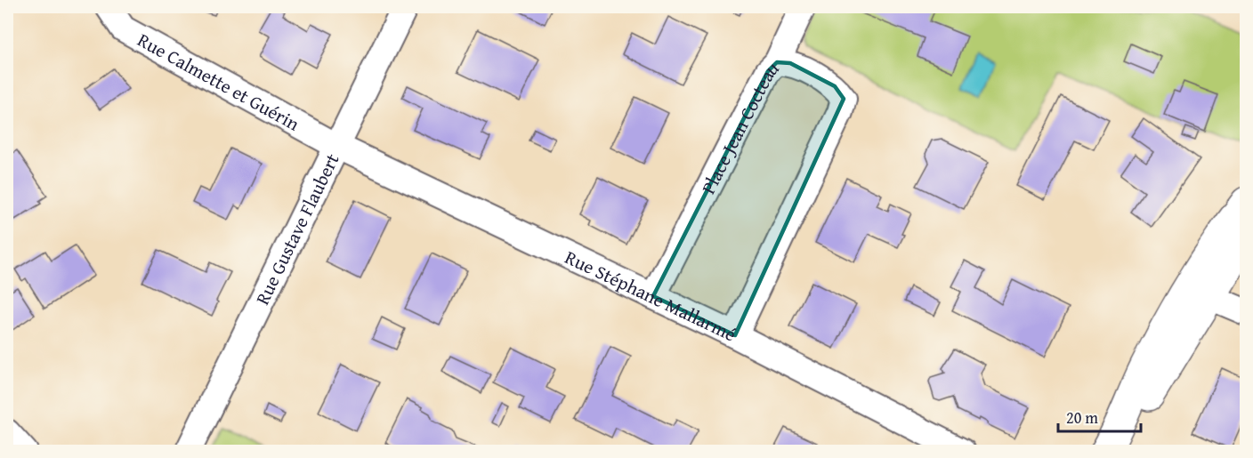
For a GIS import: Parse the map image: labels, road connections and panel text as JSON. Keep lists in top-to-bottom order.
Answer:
{
  "streets": {
    "street": [
      "Rue Calmette et Guérin",
      "Place Jean Cocteau",
      "Rue Gustave Flaubert",
      "Rue Stéphane Mallarmé"
    ]
  },
  "crossings": [
    ["Rue Calmette et Guérin", "Rue Gustave Flaubert"],
    ["Rue Calmette et Guérin", "Rue Stéphane Mallarmé"],
    ["Place Jean Cocteau", "Rue Stéphane Mallarmé"],
    ["Rue Gustave Flaubert", "Rue Stéphane Mallarmé"]
  ],
  "scale_bar": "20 m"
}
